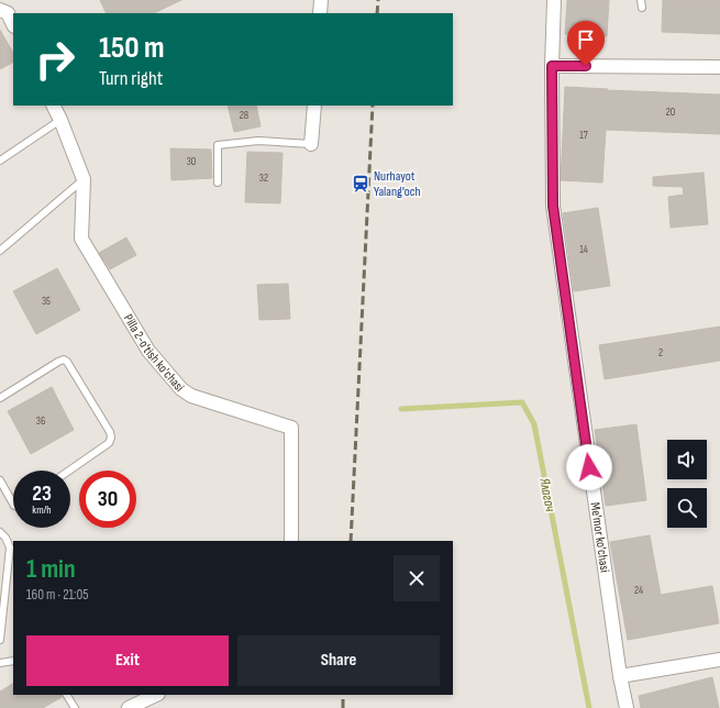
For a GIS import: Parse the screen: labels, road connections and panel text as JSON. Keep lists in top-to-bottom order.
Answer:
{
  "streets": {
    "street": ["Pilla 2-o'tish ko'chasi", "Me'mor ko'chasi"]
  },
  "water": ["Ялагач"],
  "places": {
    "station": ["Nurhayot Yalang'och"]
  },
  "house_numbers": [
    "20",
    "28",
    "17",
    "30",
    "32",
    "14",
    "35",
    "2",
    "36",
    "24"
  ],
  "page": {
    "turn": ["150 m", "Turn right"],
    "speed": "23 km/h",
    "limit": "30",
    "heading": ["1 min", "160 m · 21:05"],
    "buttons": ["Exit", "Share"]
  }
}
